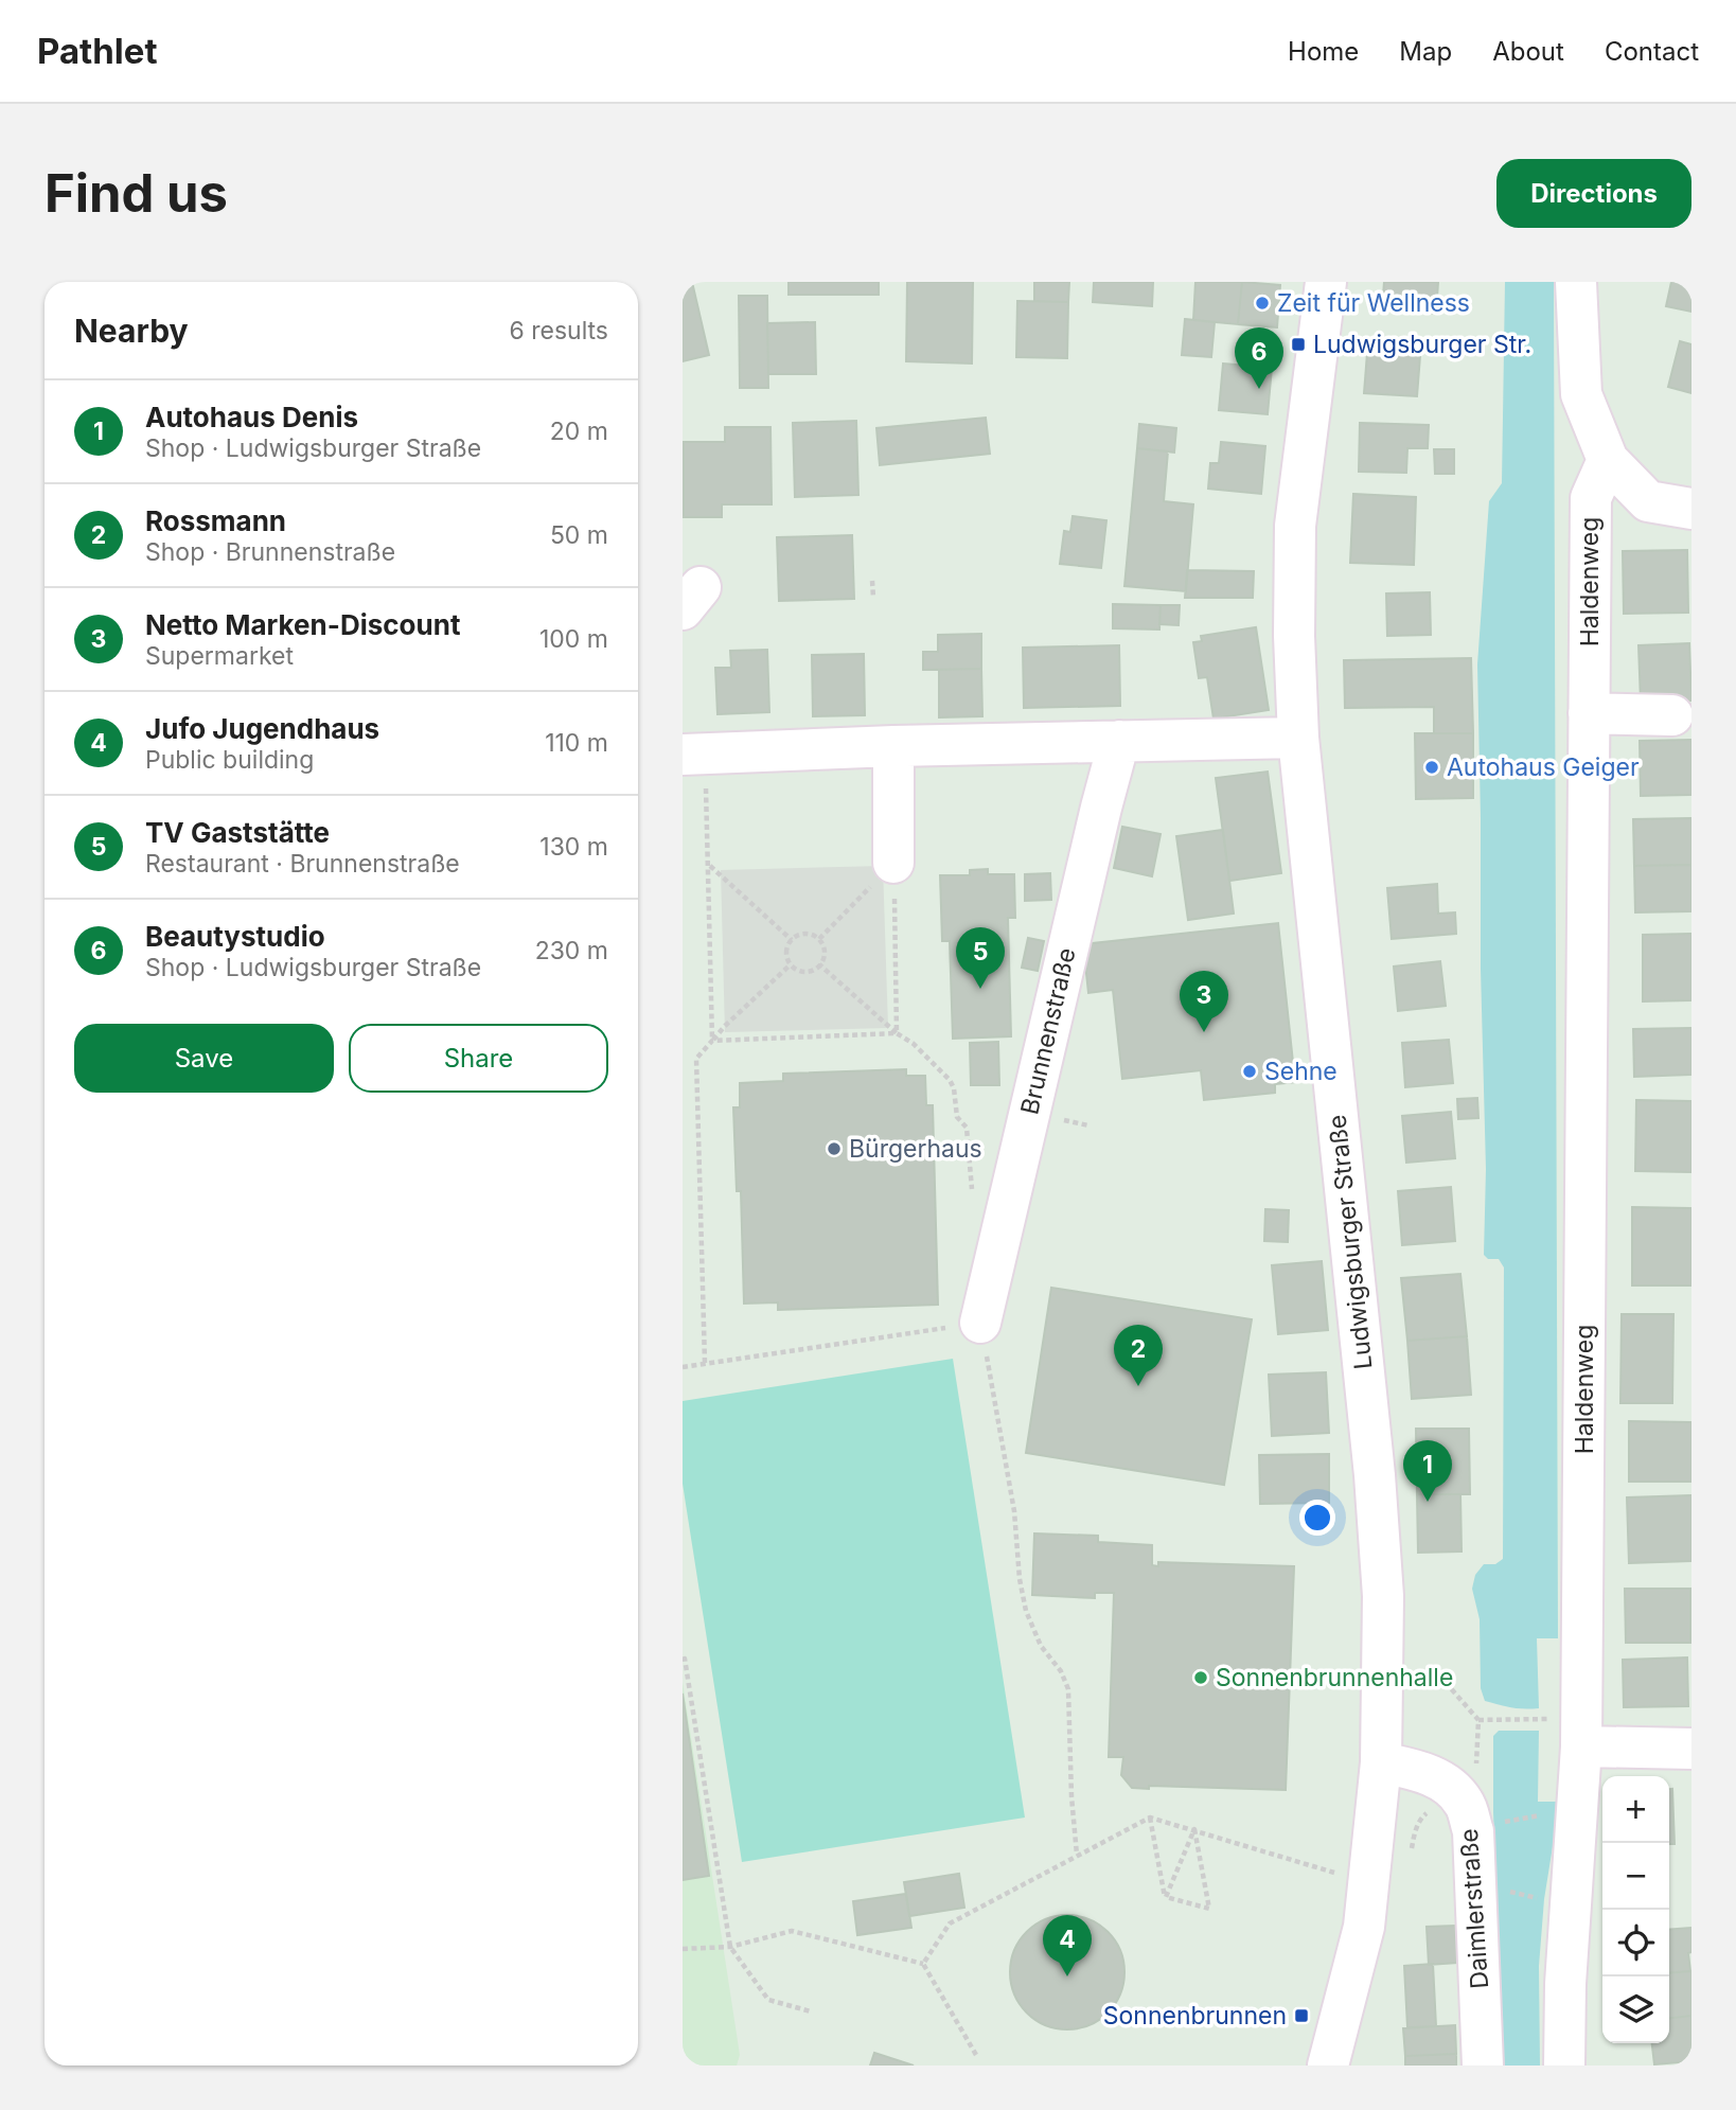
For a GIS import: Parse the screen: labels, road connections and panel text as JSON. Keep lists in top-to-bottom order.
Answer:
{
  "streets": {
    "street": [
      "Haldenweg",
      "Brunnenstraße",
      "Ludwigsburger Straße",
      "Daimlerstraße"
    ]
  },
  "crossings": [
    ["Ludwigsburger Straße", "Daimlerstraße"]
  ],
  "places": {
    "other": [
      "Zeit für Wellness",
      "Autohaus Geiger",
      "Sehne",
      "Bürgerhaus",
      "Sonnenbrunnenhalle"
    ],
    "transit": ["Ludwigsburger Str.", "Sonnenbrunnen"]
  },
  "page": {
    "header": "Pathlet",
    "nav": [
      "Home",
      "Map",
      "About",
      "Contact"
    ],
    "buttons": [
      "Directions",
      ["Save", "Share"]
    ],
    "title": "Find us",
    "heading": ["Nearby", "6 results"],
    "pins": [
      "6",
      "5",
      "3",
      "2",
      "1",
      "4"
    ],
    "list": [
      {
        "mark": "1",
        "name": "Autohaus Denis",
        "note": "Shop · Ludwigsburger Straße",
        "value": "20 m"
      },
      {
        "mark": "2",
        "name": "Rossmann",
        "note": "Shop · Brunnenstraße",
        "value": "50 m"
      },
      {
        "mark": "3",
        "name": "Netto Marken-Discount",
        "note": "Supermarket",
        "value": "100 m"
      },
      {
        "mark": "4",
        "name": "Jufo Jugendhaus",
        "note": "Public building",
        "value": "110 m"
      },
      {
        "mark": "5",
        "name": "TV Gaststätte",
        "note": "Restaurant · Brunnenstraße",
        "value": "130 m"
      },
      {
        "mark": "6",
        "name": "Beautystudio",
        "note": "Shop · Ludwigsburger Straße",
        "value": "230 m"
      }
    ],
    "map_buttons": ["+", "−"]
  }
}
